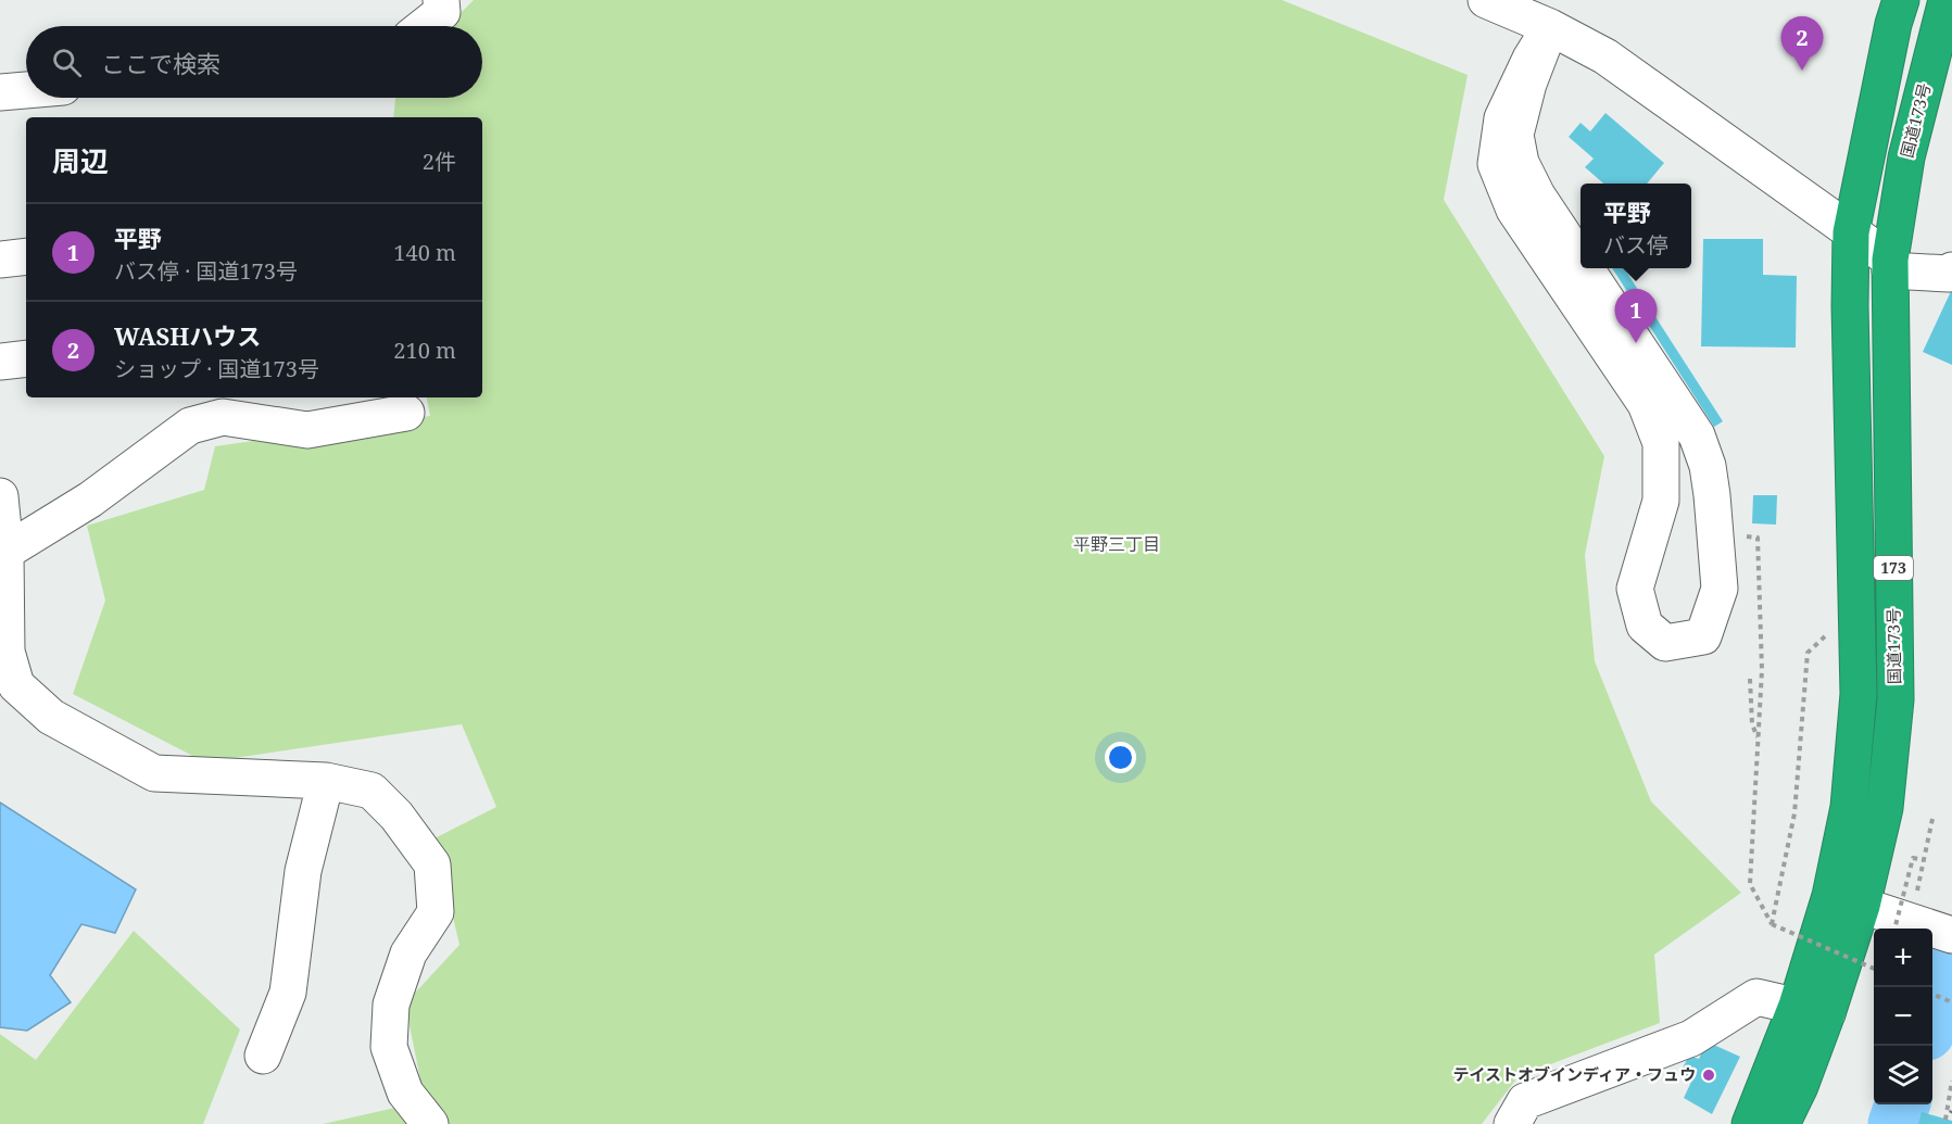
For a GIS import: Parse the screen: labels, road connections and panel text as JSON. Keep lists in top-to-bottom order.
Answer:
{
  "streets": {
    "highway": ["国道173号", "173"]
  },
  "districts": ["平野三丁目"],
  "places": ["テイストオブインディア・フュウ"],
  "page": {
    "pins": ["2", "1"],
    "search": "ここで検索",
    "heading": ["周辺", "2件"],
    "popup": ["平野", "バス停"],
    "list": [
      {
        "mark": "1",
        "name": "平野",
        "note": "バス停 · 国道173号",
        "value": "140 m"
      },
      {
        "mark": "2",
        "name": "WASHハウス",
        "note": "ショップ · 国道173号",
        "value": "210 m"
      }
    ],
    "map_buttons": ["+", "−"]
  }
}
